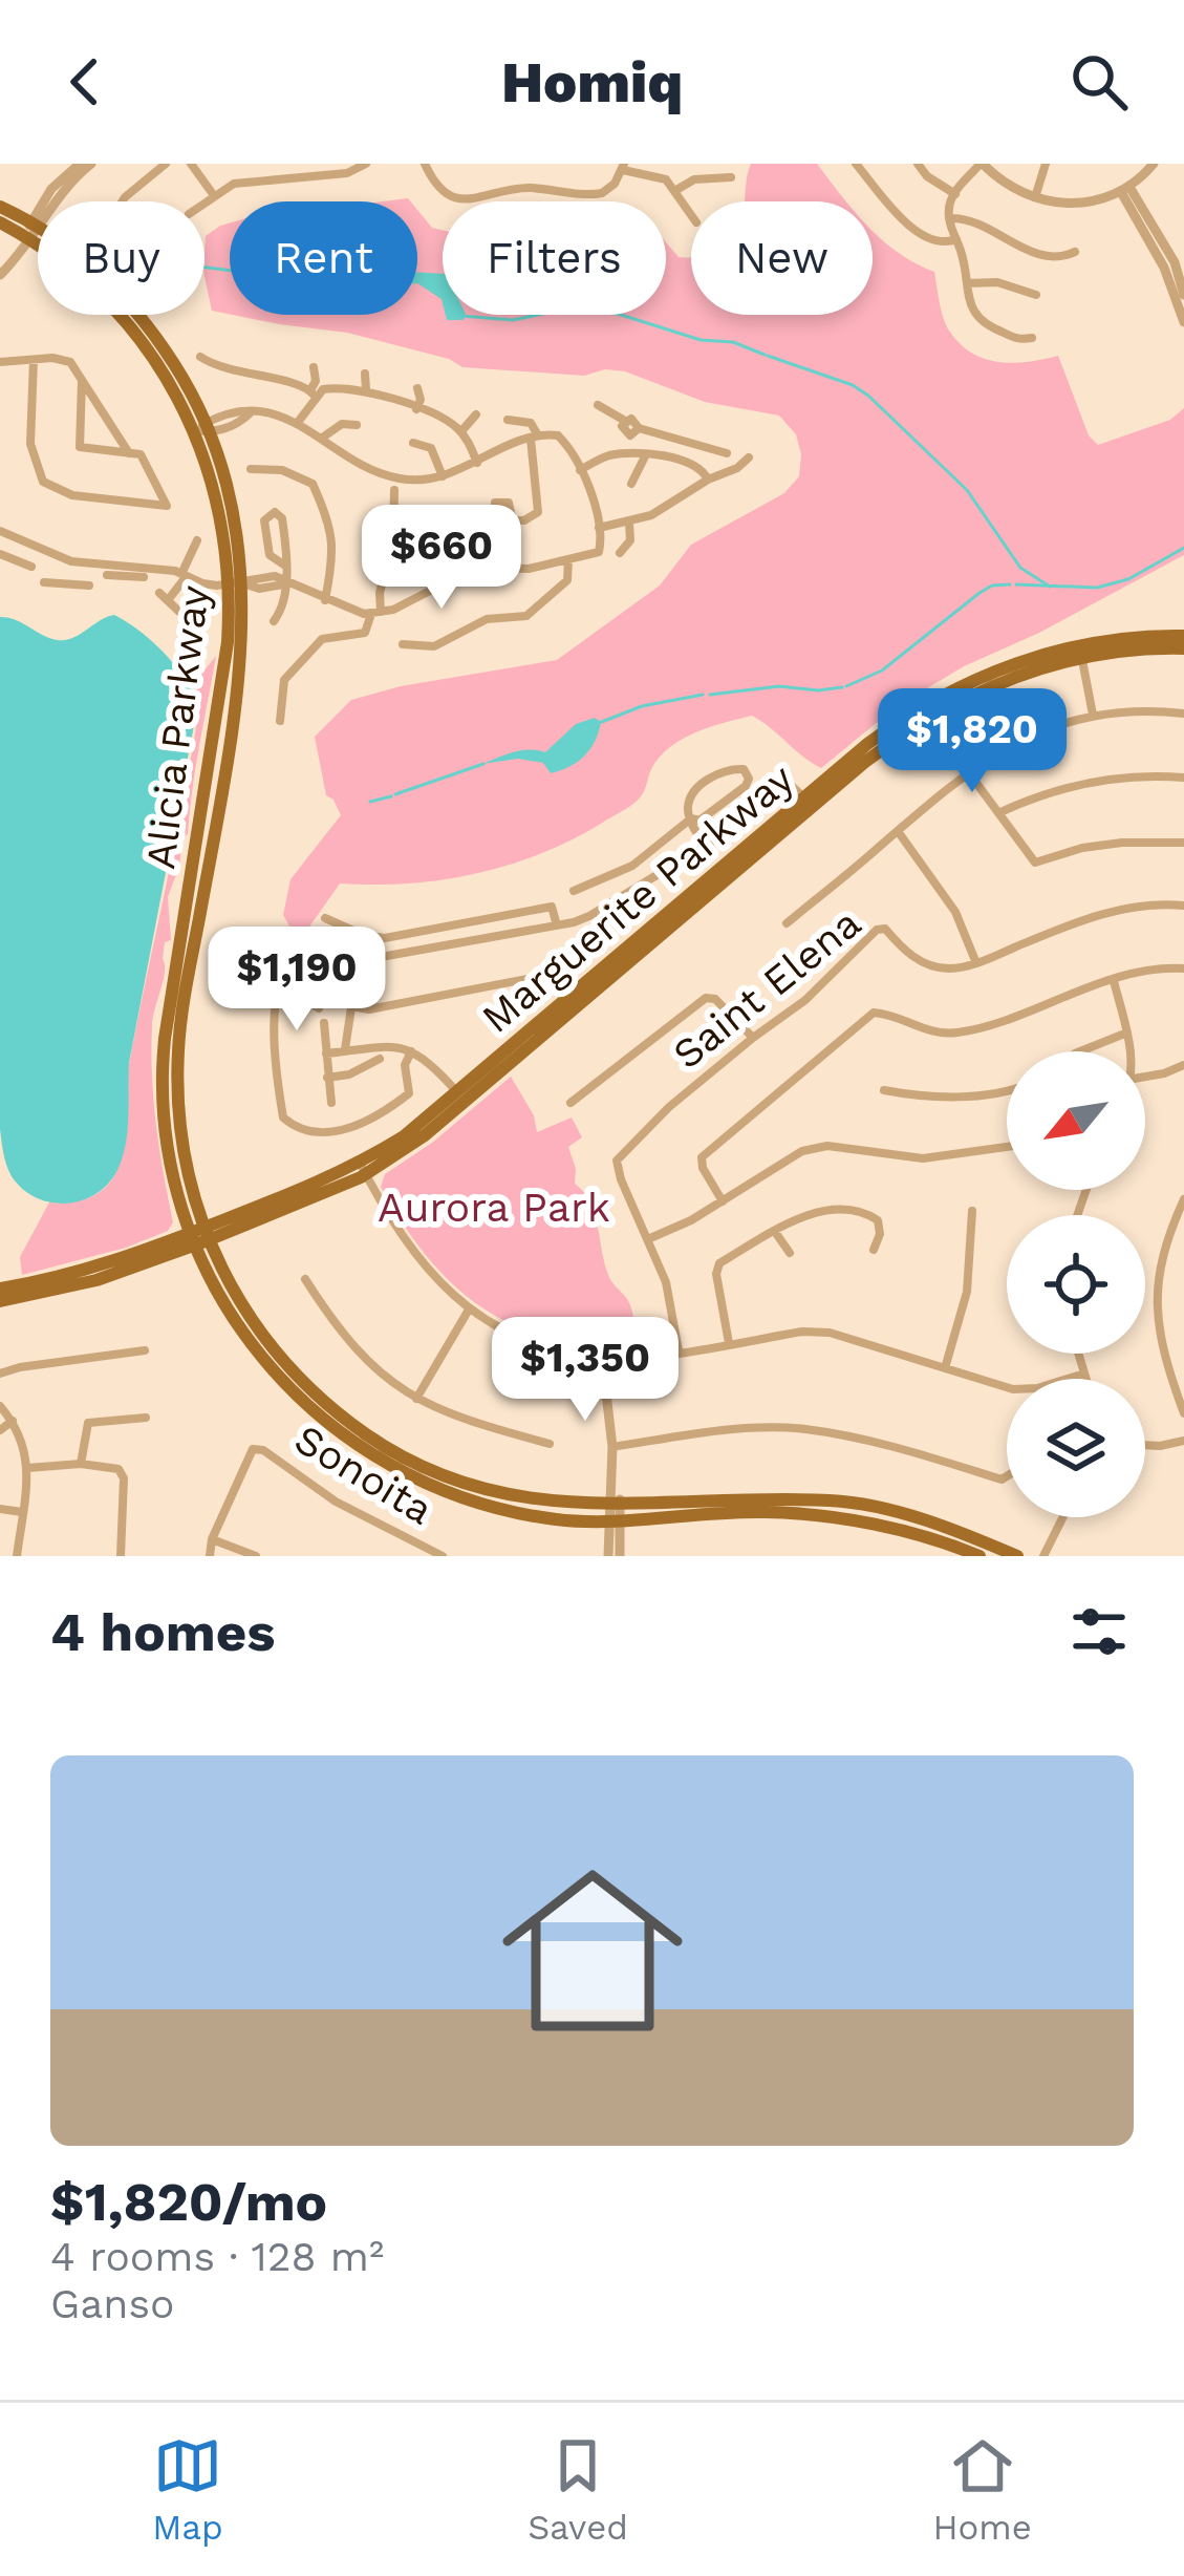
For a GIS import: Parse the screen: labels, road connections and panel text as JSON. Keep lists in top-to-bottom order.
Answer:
{
  "streets": {
    "main road": ["Alicia Parkway", "Marguerite Parkway"],
    "street": ["Saint Elena", "Sonoita"]
  },
  "crossings": [
    ["Alicia Parkway", "Marguerite Parkway"]
  ],
  "parks": ["Aurora Park"],
  "north": "bottom left",
  "page": {
    "header": "Homiq",
    "chip": [
      "Buy",
      "Rent",
      "Filters",
      "New"
    ],
    "price": [
      "$660",
      "$1,820",
      "$1,190",
      "$1,350"
    ],
    "heading": "4 homes",
    "list": [
      {
        "name": "$1,820/mo",
        "note": "4 rooms · 128 m² · Ganso"
      }
    ],
    "tabs": ["Map", "Saved", "Home"]
  }
}
